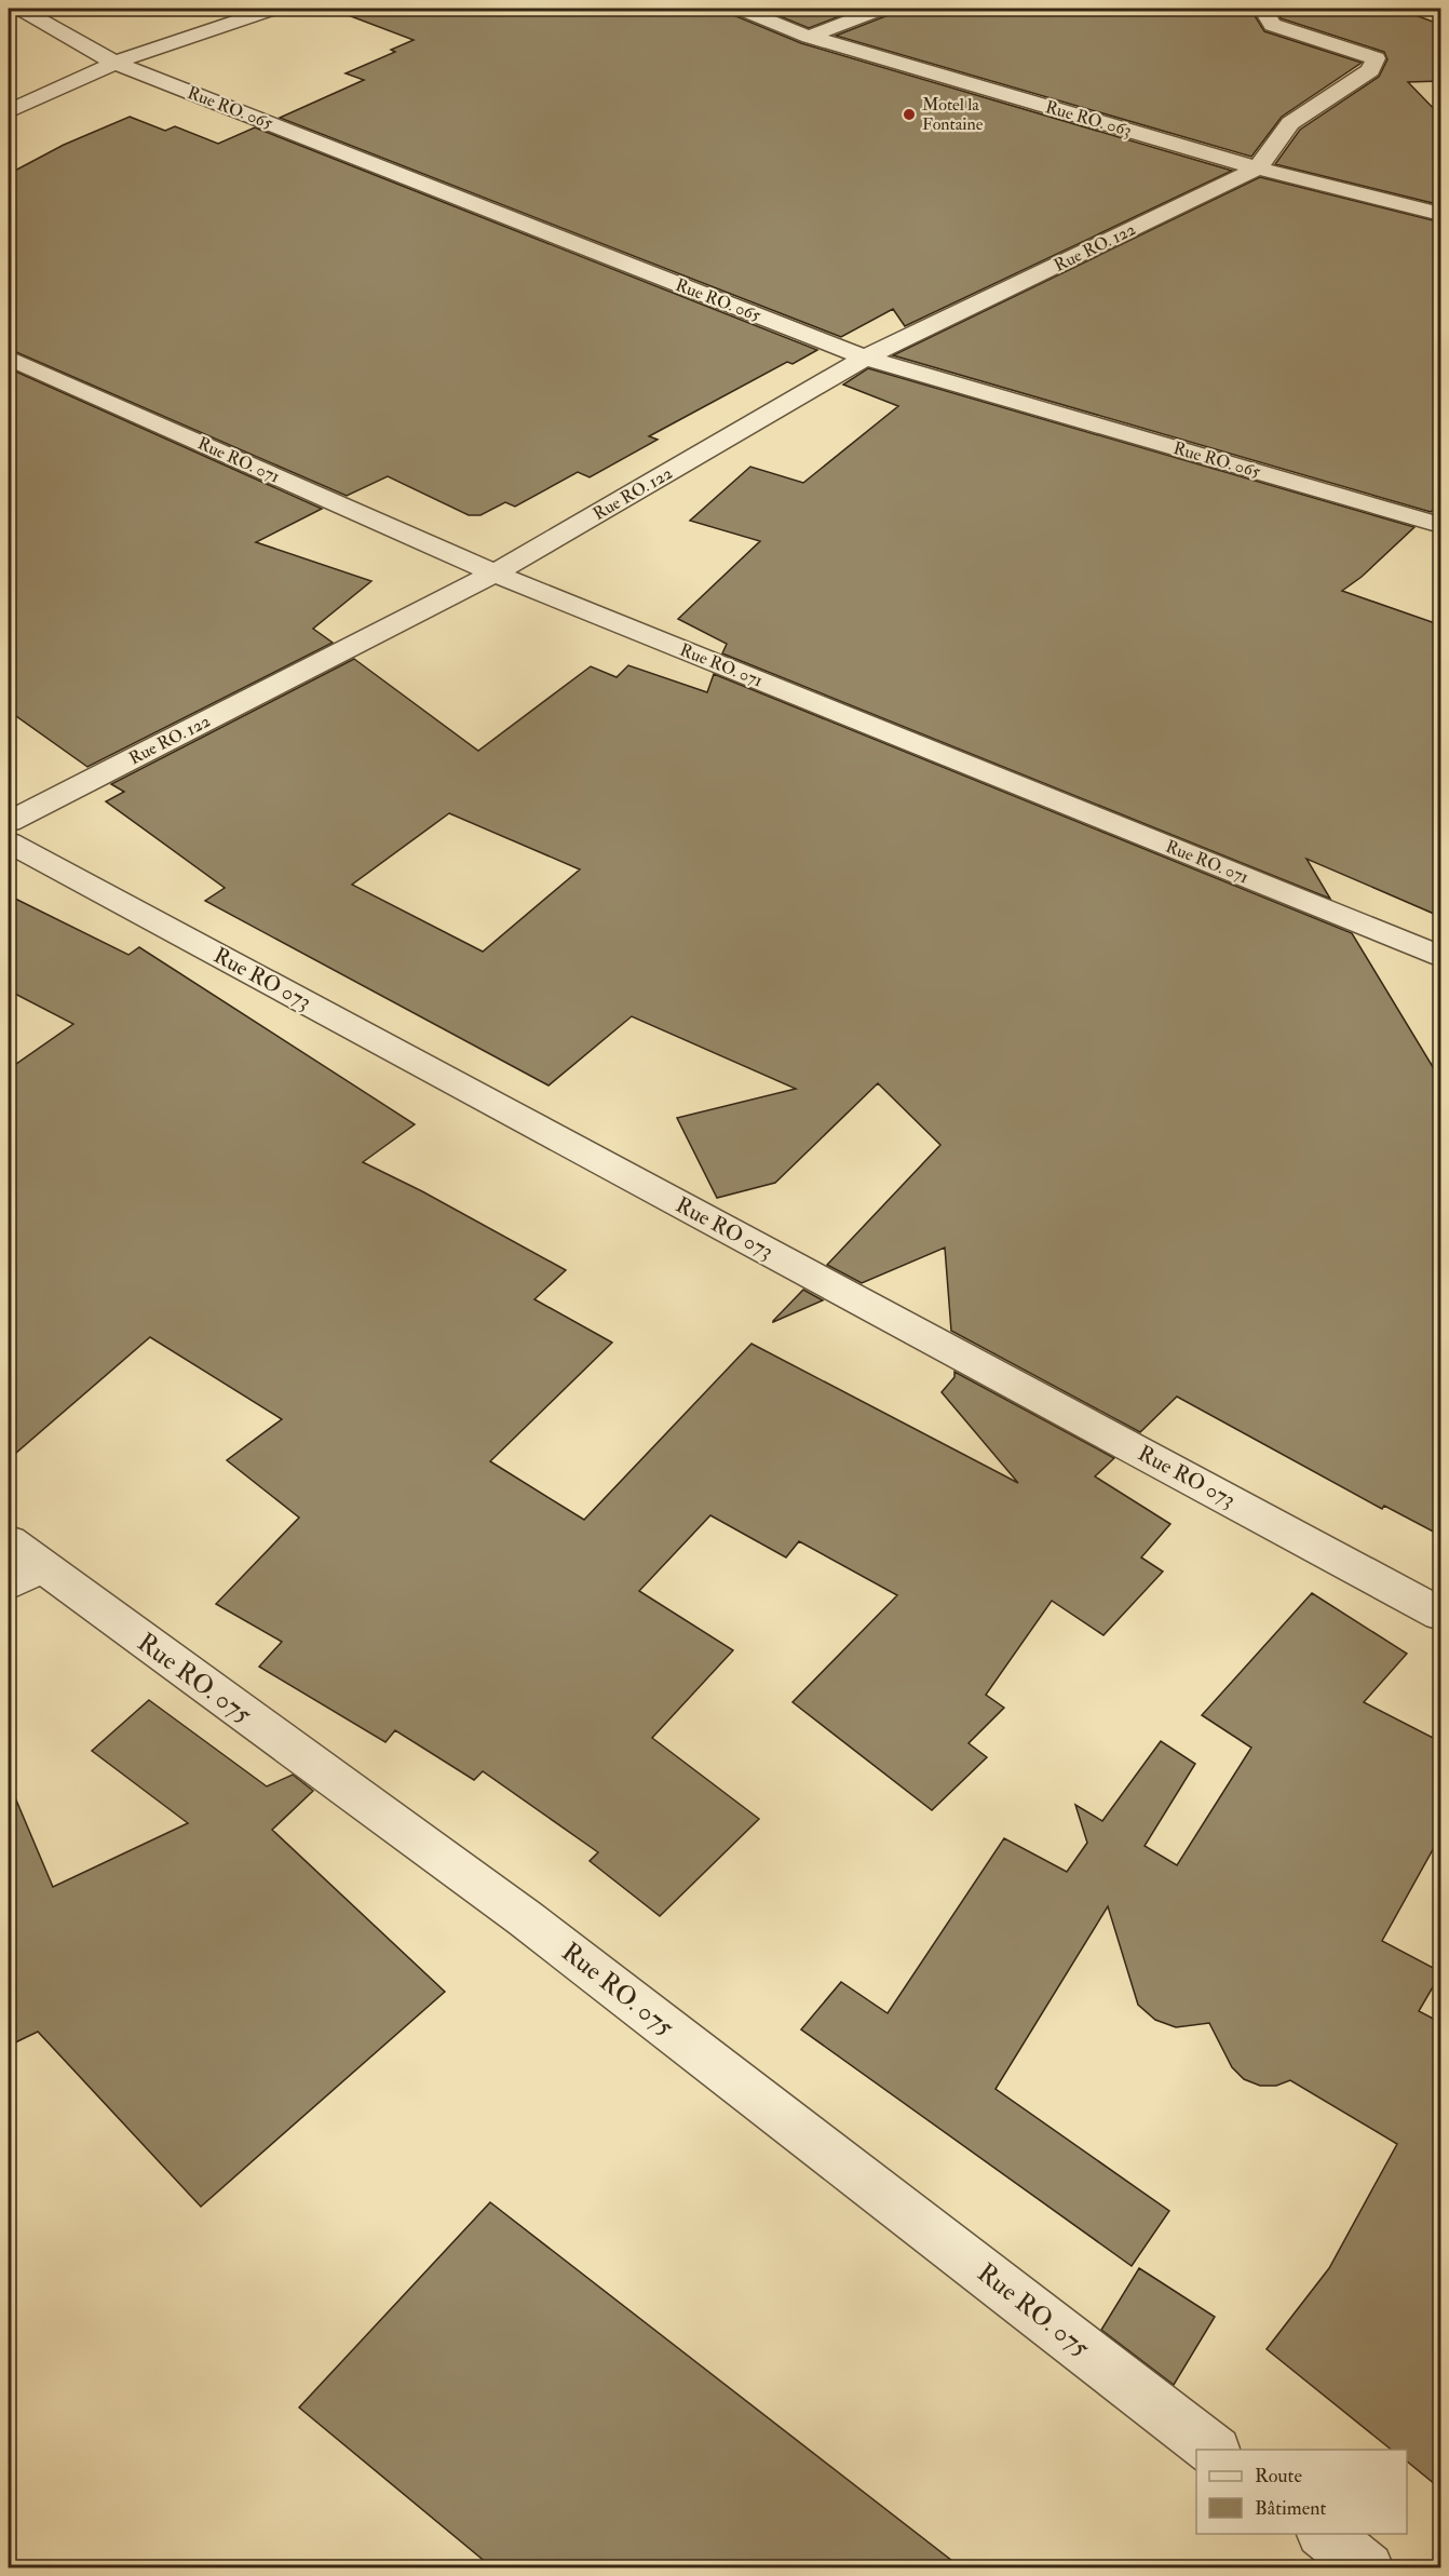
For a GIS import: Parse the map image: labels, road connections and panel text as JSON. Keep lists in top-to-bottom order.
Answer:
{
  "streets": {
    "street": [
      "Rue RO. 065",
      "Rue RO. 063",
      "Rue RO. 122",
      "Rue RO. 071",
      "Rue RO 073",
      "Rue RO. 075"
    ]
  },
  "crossings": [
    ["Rue RO. 065", "Rue RO. 122"],
    ["Rue RO. 063", "Rue RO. 122"],
    ["Rue RO. 122", "Rue RO. 071"]
  ],
  "places": ["Motel la Fontaine"],
  "legend": ["Route", "Bâtiment"]
}
